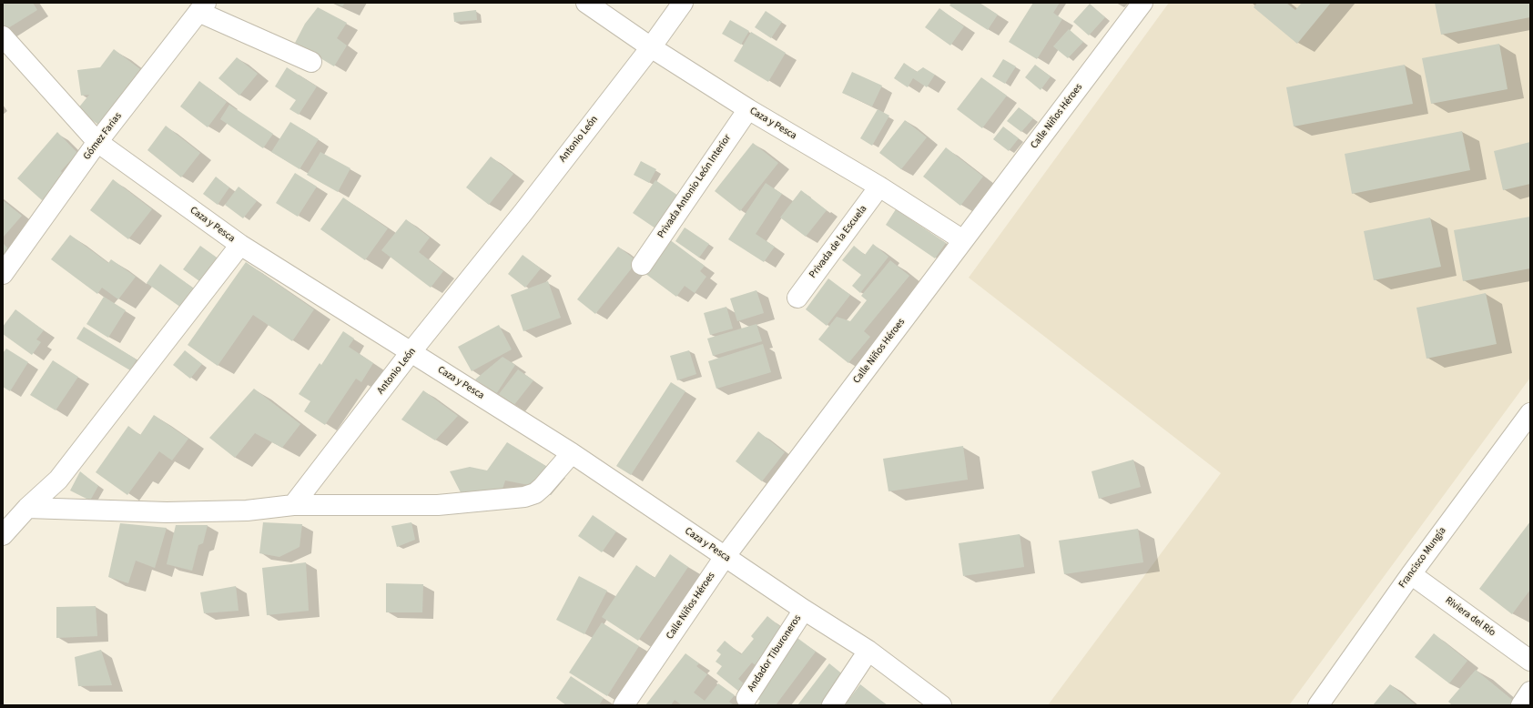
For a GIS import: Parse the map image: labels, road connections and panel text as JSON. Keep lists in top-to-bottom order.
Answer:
{
  "streets": {
    "street": [
      "Calle Niños Héroes",
      "Caza y Pesca",
      "Gómez Farias",
      "Antonio León",
      "Privada Antonio León Interior",
      "Privada de la Escuela",
      "Francisco Mungía",
      "Riviera del Río",
      "Andador Tiburoneros"
    ]
  },
  "crossings": [
    ["Calle Niños Héroes", "Caza y Pesca"],
    ["Caza y Pesca", "Gómez Farias"],
    ["Caza y Pesca", "Antonio León"],
    ["Caza y Pesca", "Privada Antonio León Interior"],
    ["Caza y Pesca", "Privada de la Escuela"],
    ["Caza y Pesca", "Andador Tiburoneros"],
    ["Francisco Mungía", "Riviera del Río"]
  ]
}
